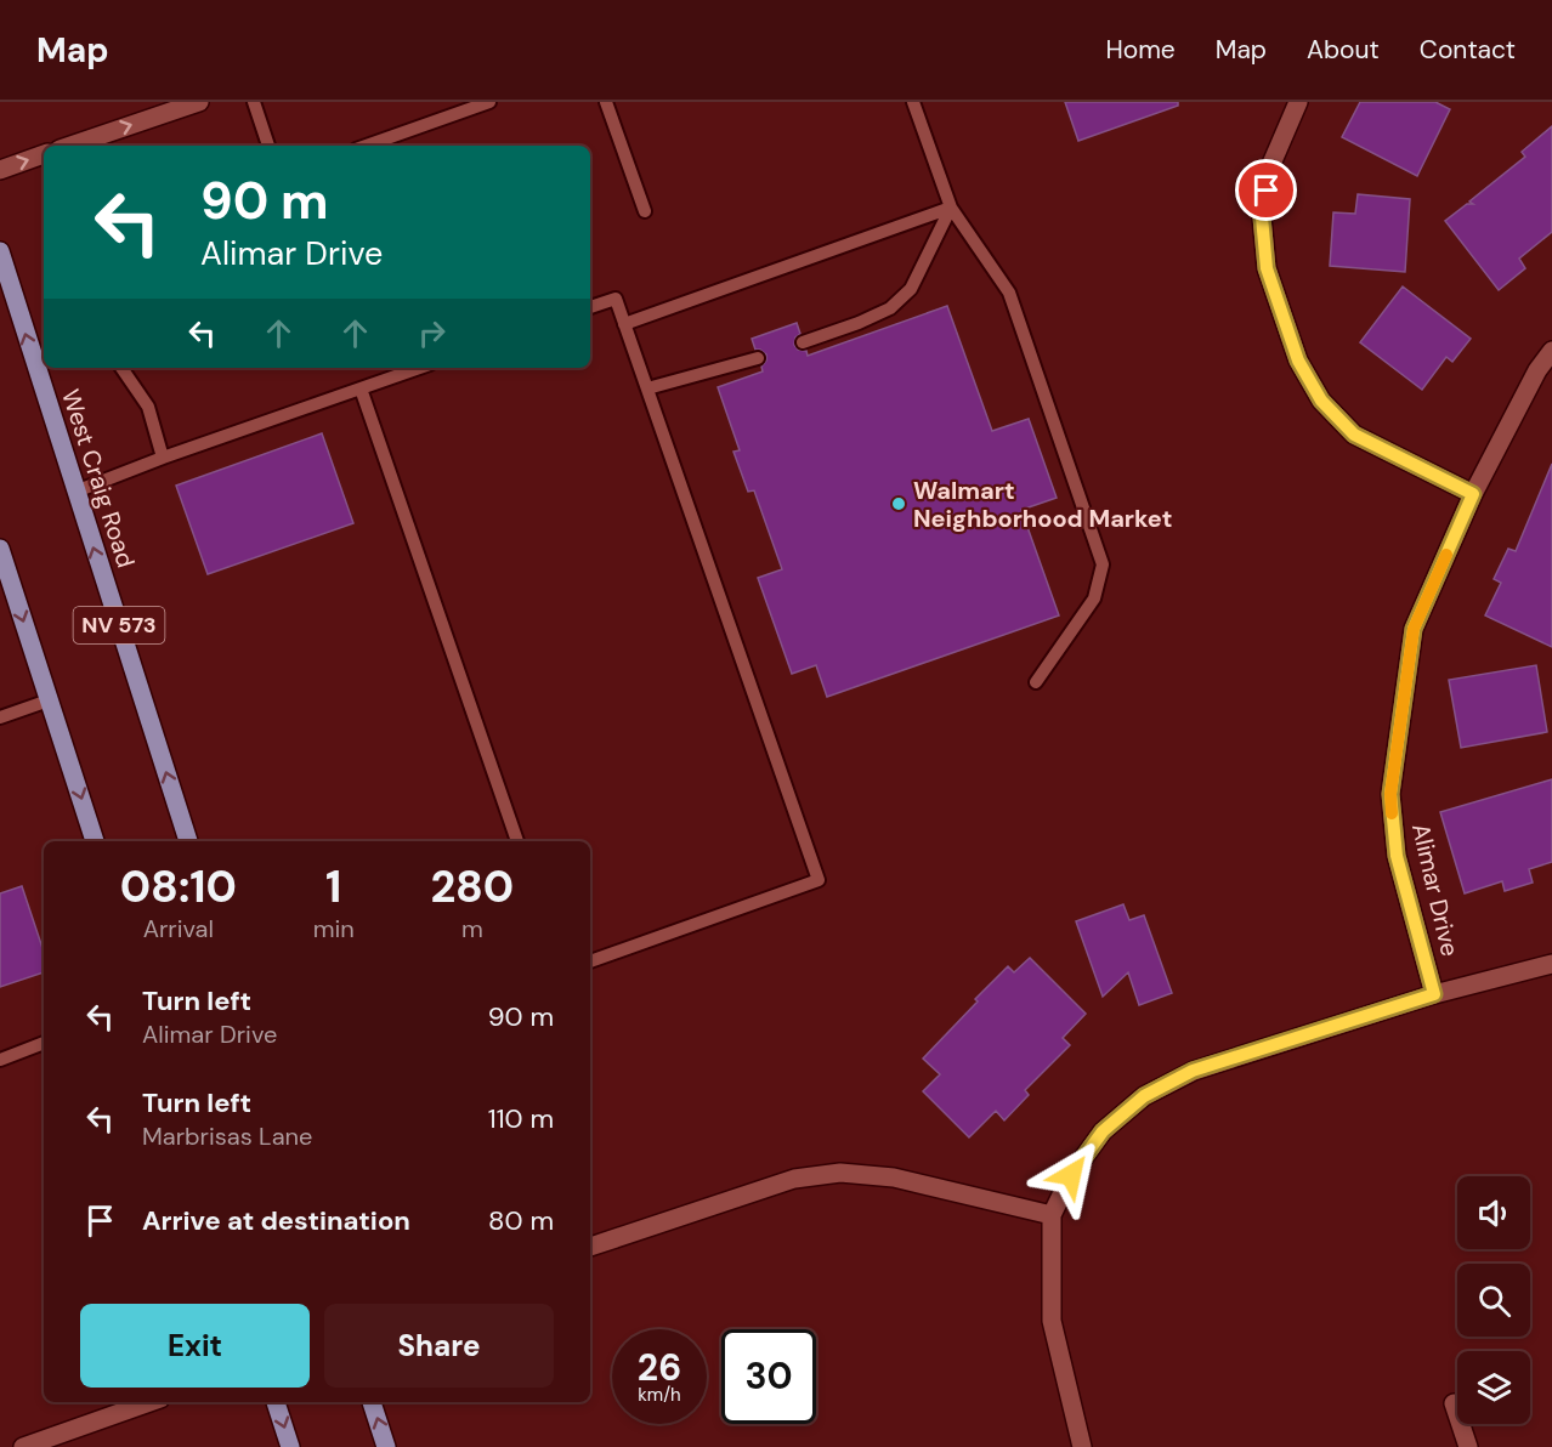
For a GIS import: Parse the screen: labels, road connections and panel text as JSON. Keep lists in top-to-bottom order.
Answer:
{
  "streets": {
    "main road": ["West Craig Road", "NV 573"],
    "street": ["Alimar Drive"]
  },
  "places": ["Walmart Neighborhood Market"],
  "page": {
    "header": "Map",
    "nav": [
      "Home",
      "Map",
      "About",
      "Contact"
    ],
    "turn": ["90 m", "Alimar Drive"],
    "eta": [
      "08:10",
      "Arrival",
      "1",
      "min",
      "280",
      "m"
    ],
    "list": [
      {
        "name": "Turn left",
        "note": "Alimar Drive",
        "value": "90 m"
      },
      {
        "name": "Turn left",
        "note": "Marbrisas Lane",
        "value": "110 m"
      },
      {
        "name": "Arrive at destination",
        "value": "80 m"
      }
    ],
    "buttons": ["Exit", "Share"],
    "speed": "26 km/h",
    "limit": "30"
  }
}
